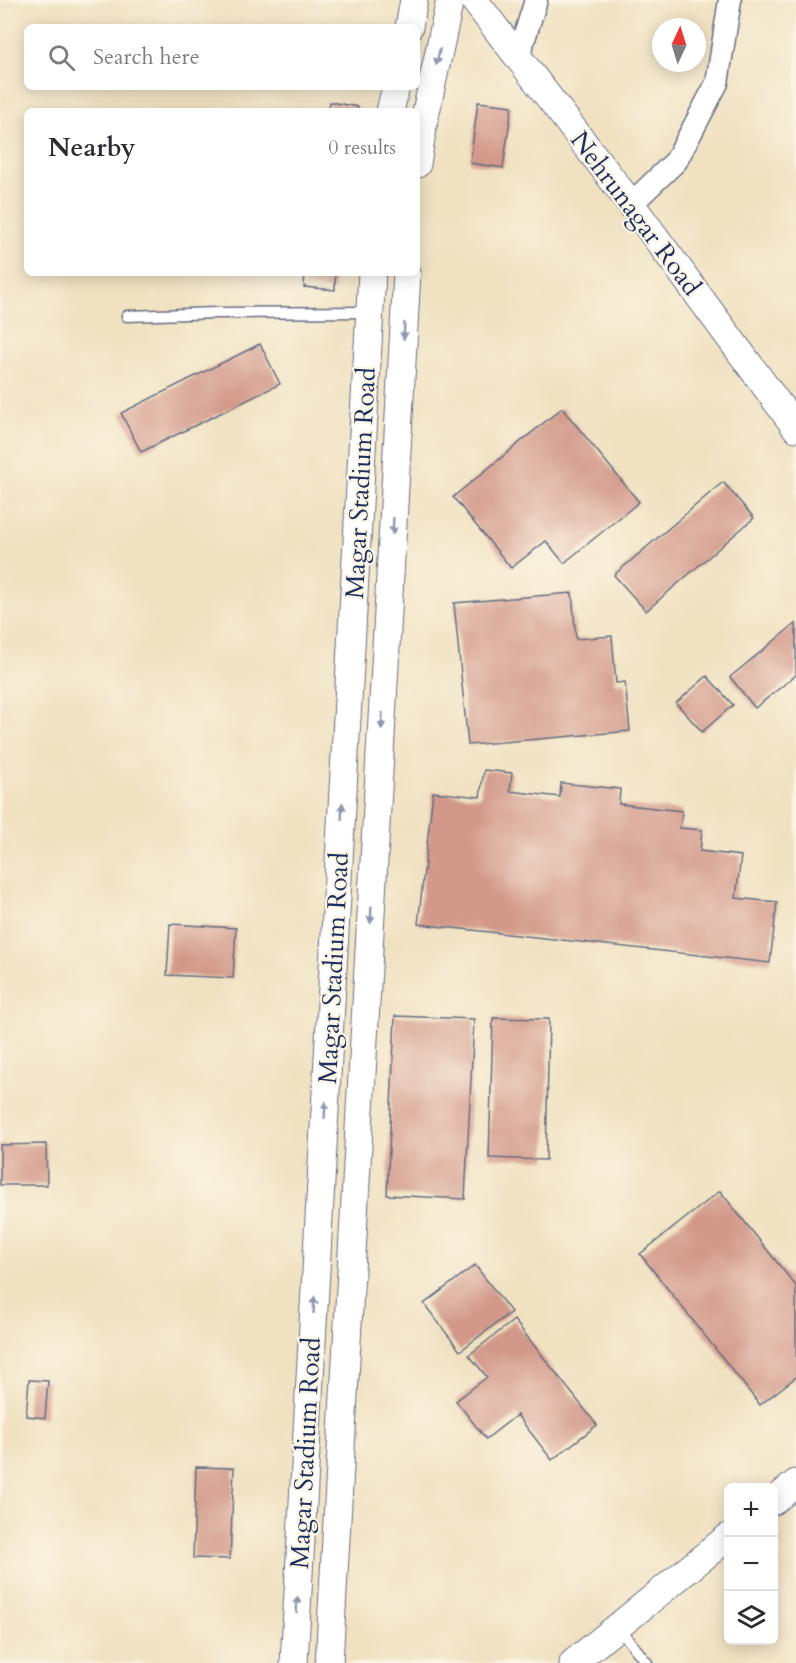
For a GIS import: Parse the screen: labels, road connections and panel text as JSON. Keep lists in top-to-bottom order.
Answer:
{
  "streets": {
    "street": ["Nehrunagar Road", "Magar Stadium Road"]
  },
  "north": "top",
  "page": {
    "search": "Search here",
    "heading": ["Nearby", "0 results"],
    "map_buttons": ["+", "−"]
  }
}
